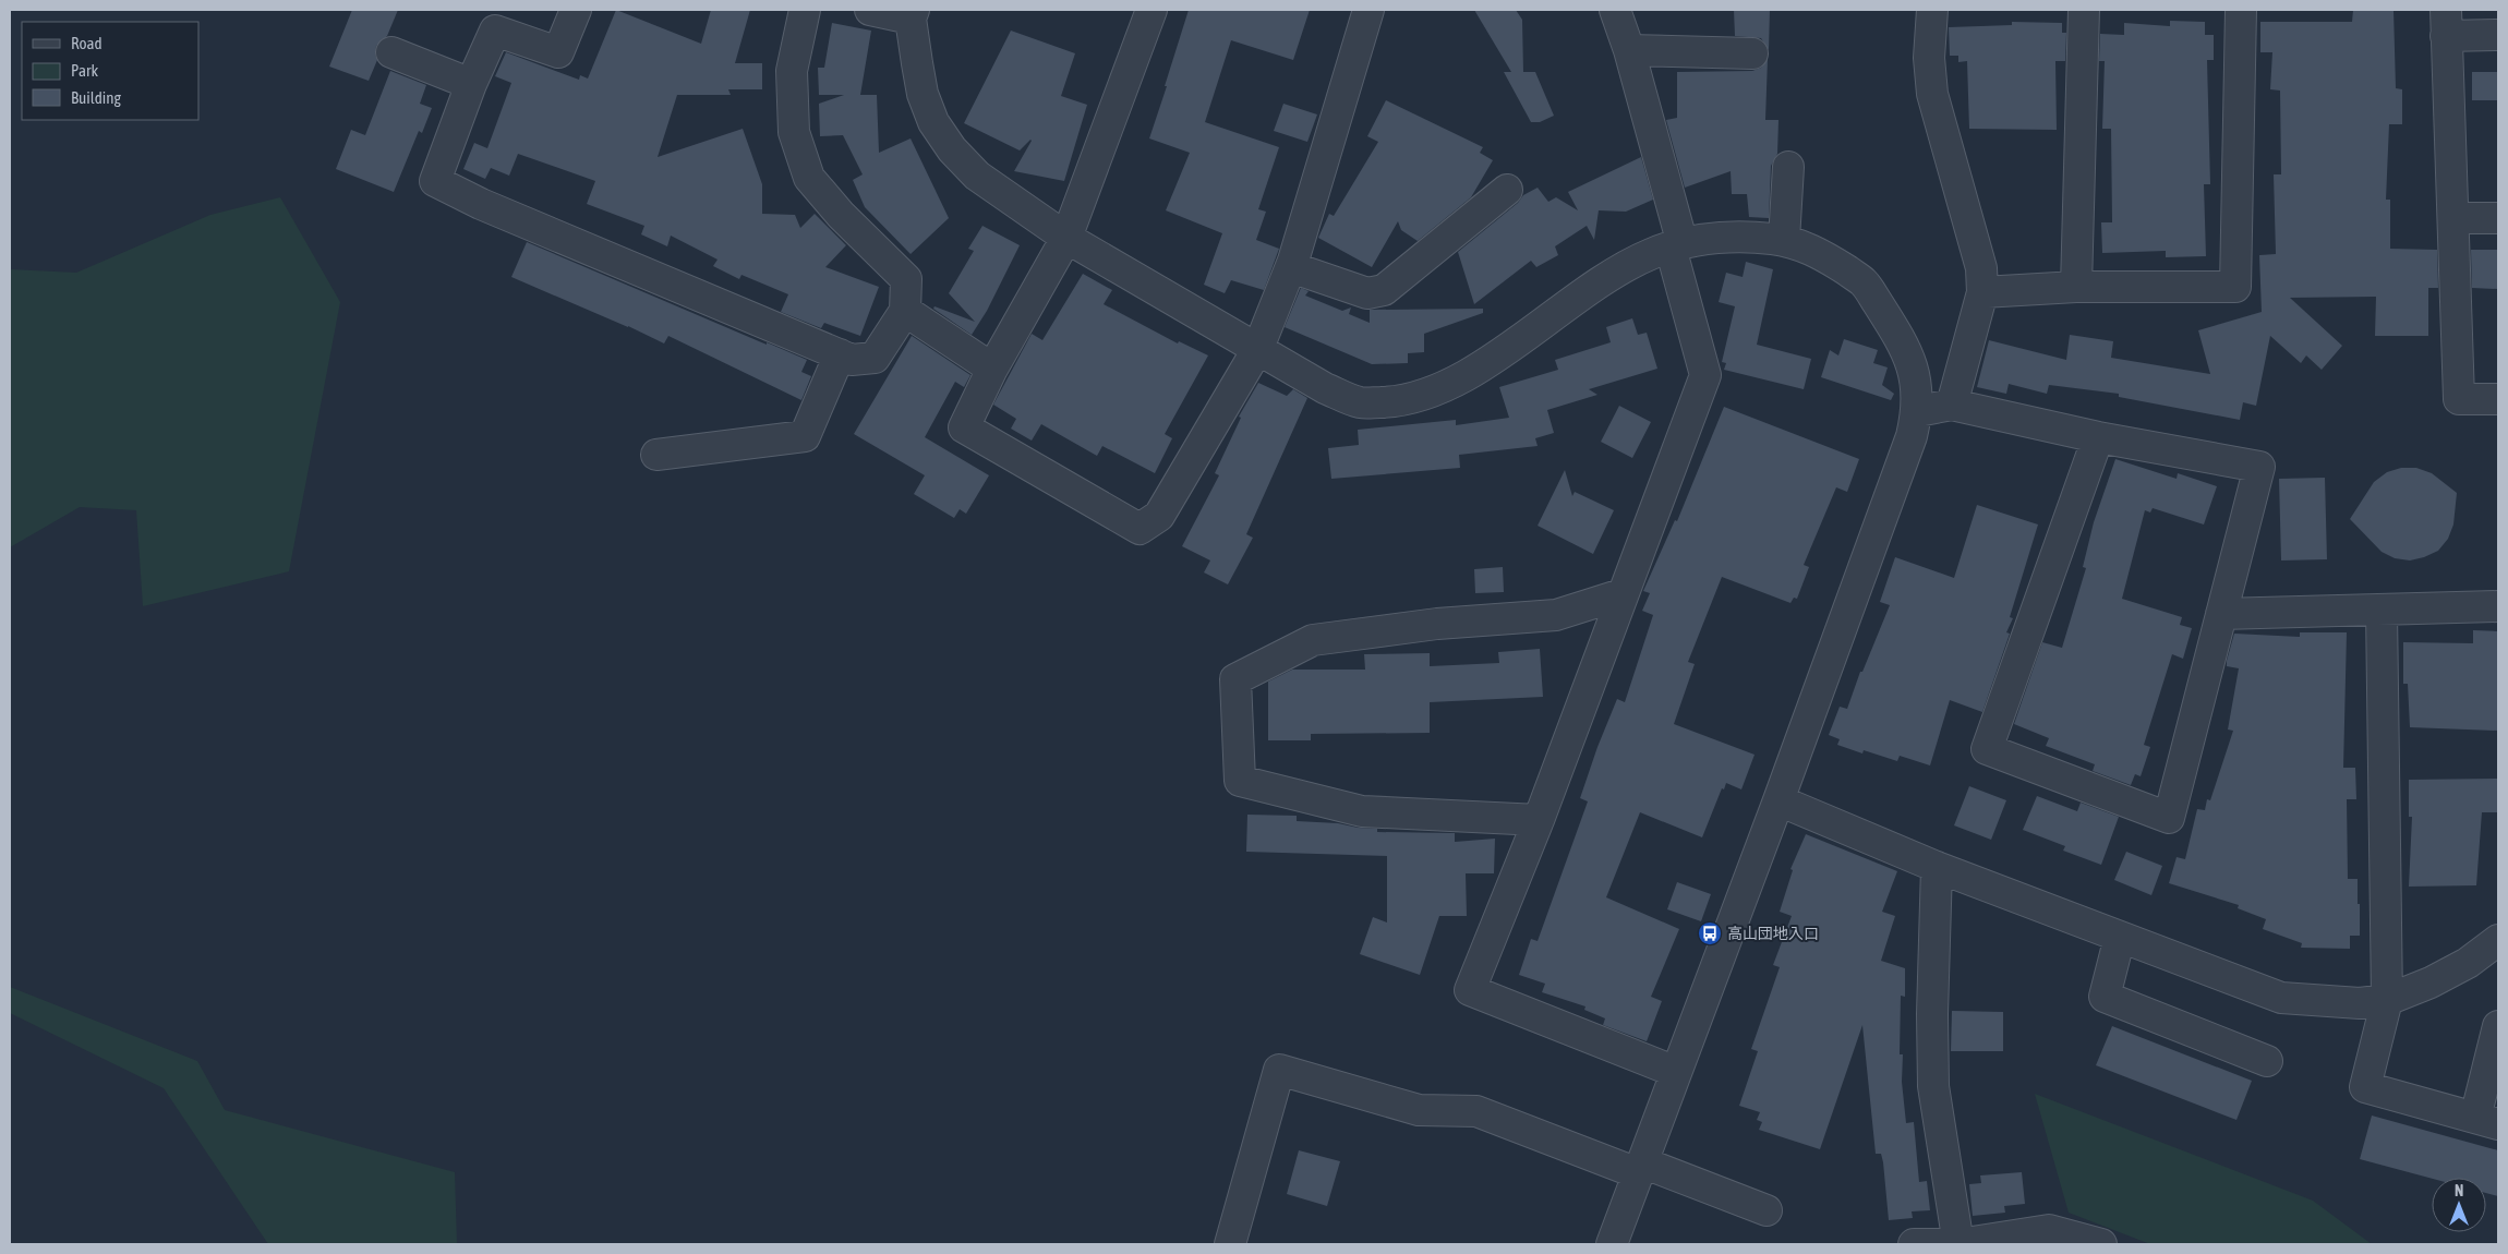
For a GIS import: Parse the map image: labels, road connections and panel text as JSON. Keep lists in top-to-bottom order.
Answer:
{
  "places": {
    "bus stop": ["高山団地入口"]
  },
  "legend": ["Road", "Park", "Building"],
  "north": "top"
}
